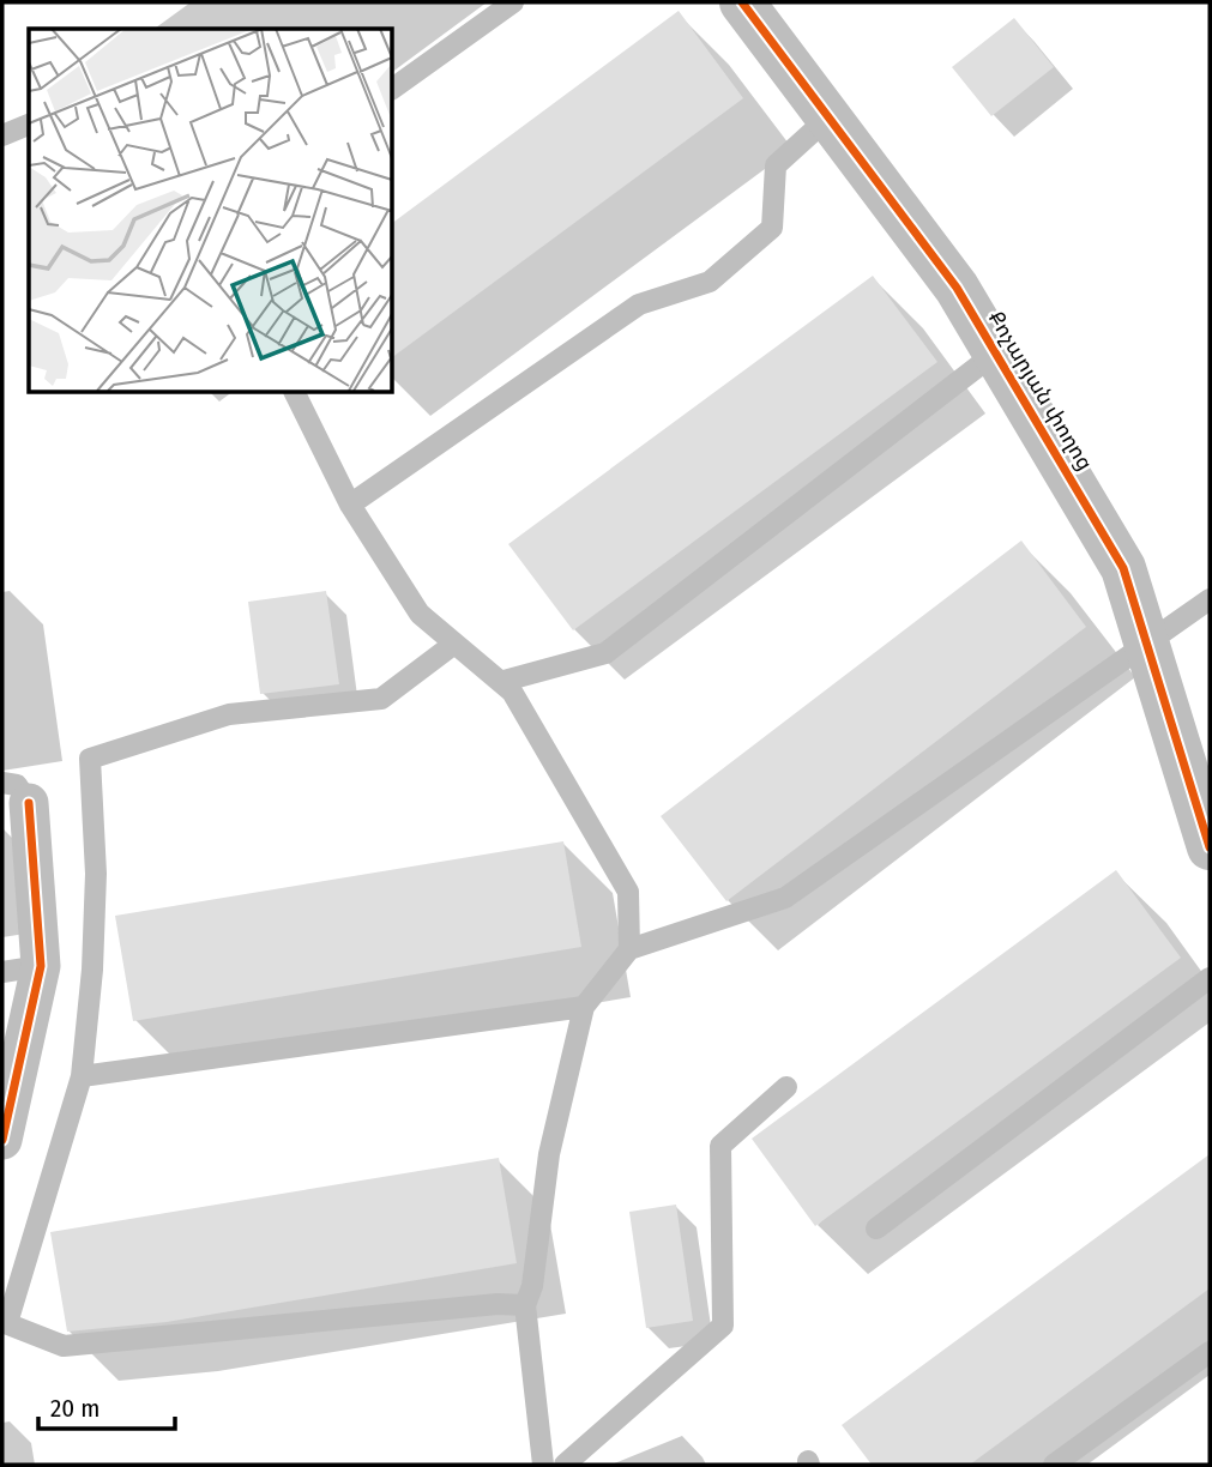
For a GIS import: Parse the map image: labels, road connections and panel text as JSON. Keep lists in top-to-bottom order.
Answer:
{
  "streets": {
    "street": ["Քոչարյան փողոց"]
  },
  "scale_bar": "20 m"
}
